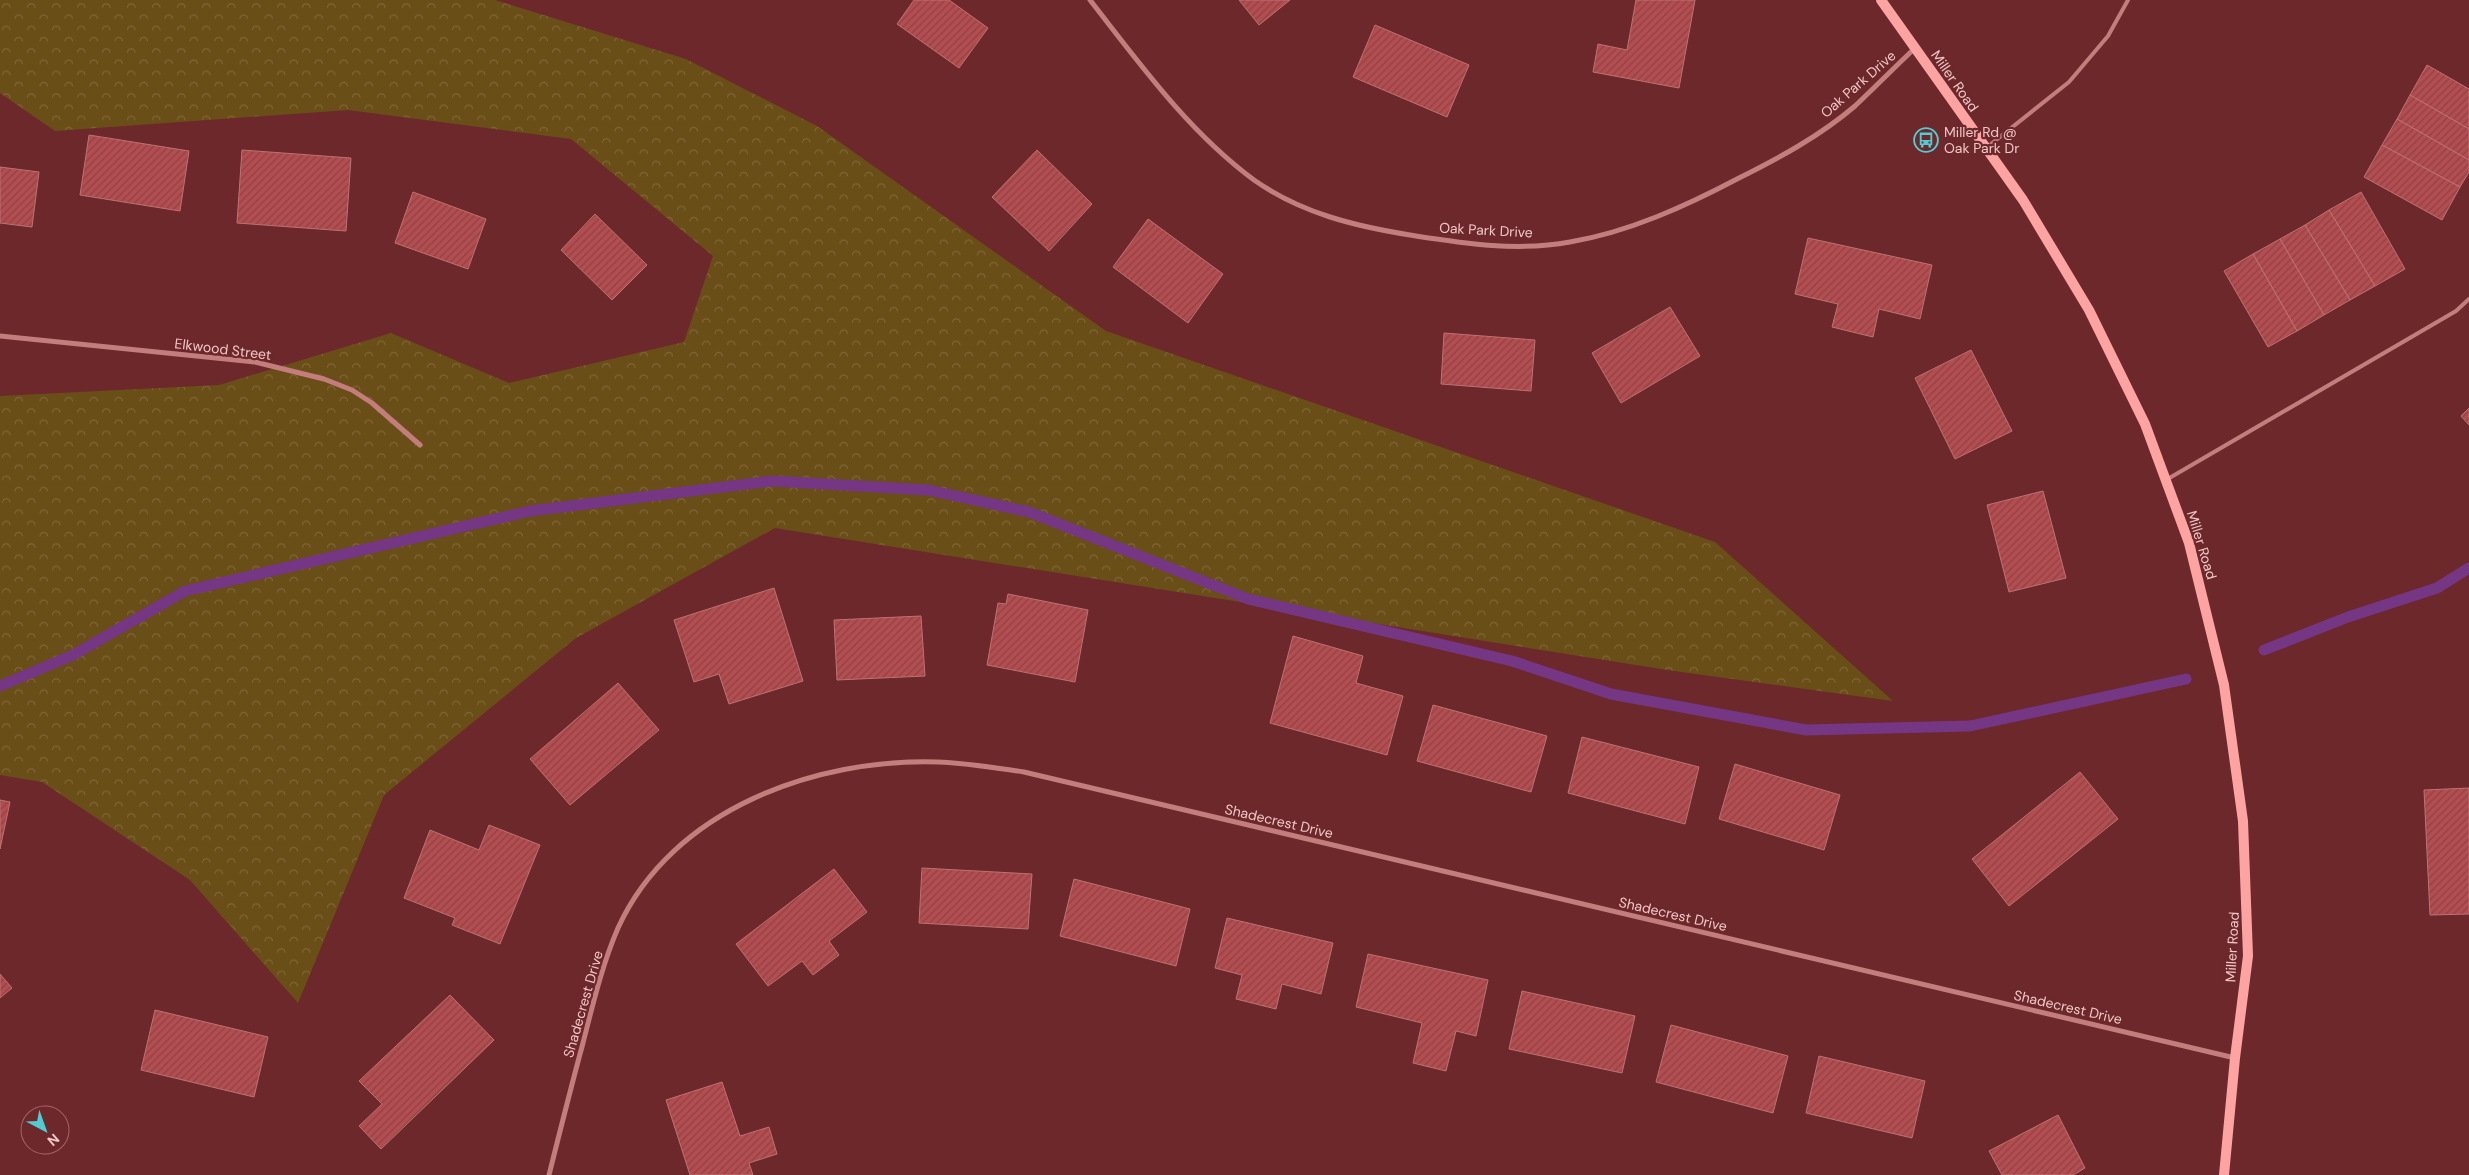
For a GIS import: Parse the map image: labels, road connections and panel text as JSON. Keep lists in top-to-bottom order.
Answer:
{
  "streets": {
    "street": [
      "Miller Road",
      "Oak Park Drive",
      "Elkwood Street",
      "Shadecrest Drive"
    ]
  },
  "crossings": [
    ["Miller Road", "Oak Park Drive"],
    ["Miller Road", "Shadecrest Drive"]
  ],
  "places": {
    "bus stop": ["Miller Rd @ Oak Park Dr"]
  },
  "north": "bottom right"
}
